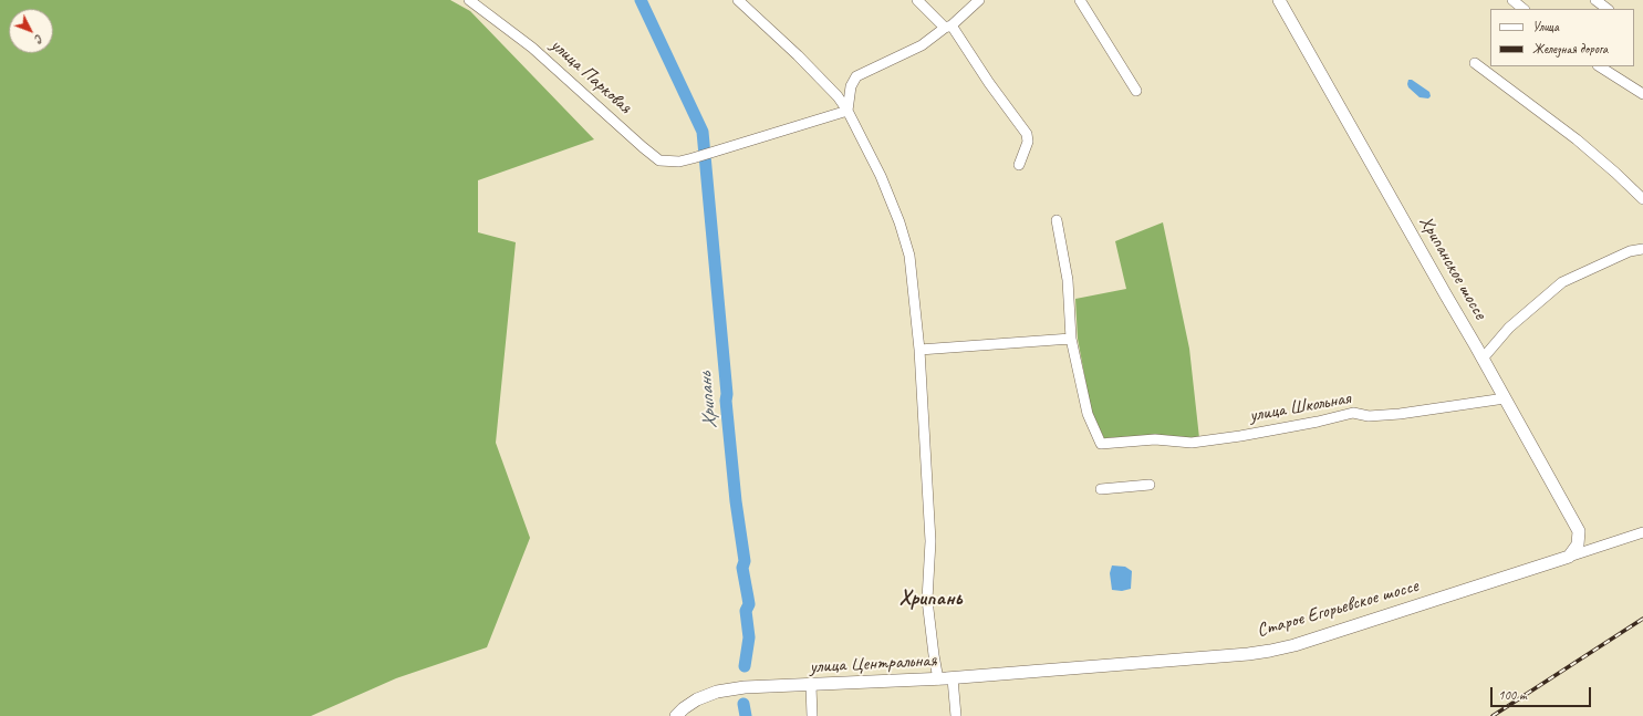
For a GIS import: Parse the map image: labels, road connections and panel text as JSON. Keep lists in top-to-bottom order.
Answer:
{
  "streets": {
    "main road": ["Хрипанское шоссе", "Старое Егорьевское шоссе", "улица Центральная"],
    "street": ["улица Парковая", "улица Школьная"]
  },
  "crossings": [
    ["Хрипанское шоссе", "улица Школьная"],
    ["Хрипанское шоссе", "Старое Егорьевское шоссе"],
    ["Старое Егорьевское шоссе", "улица Центральная"]
  ],
  "districts": ["Хрипань"],
  "water": ["Хрипань"],
  "legend": ["Улица", "Железная дорога"],
  "scale_bar": "100 m",
  "north": "bottom right"
}
